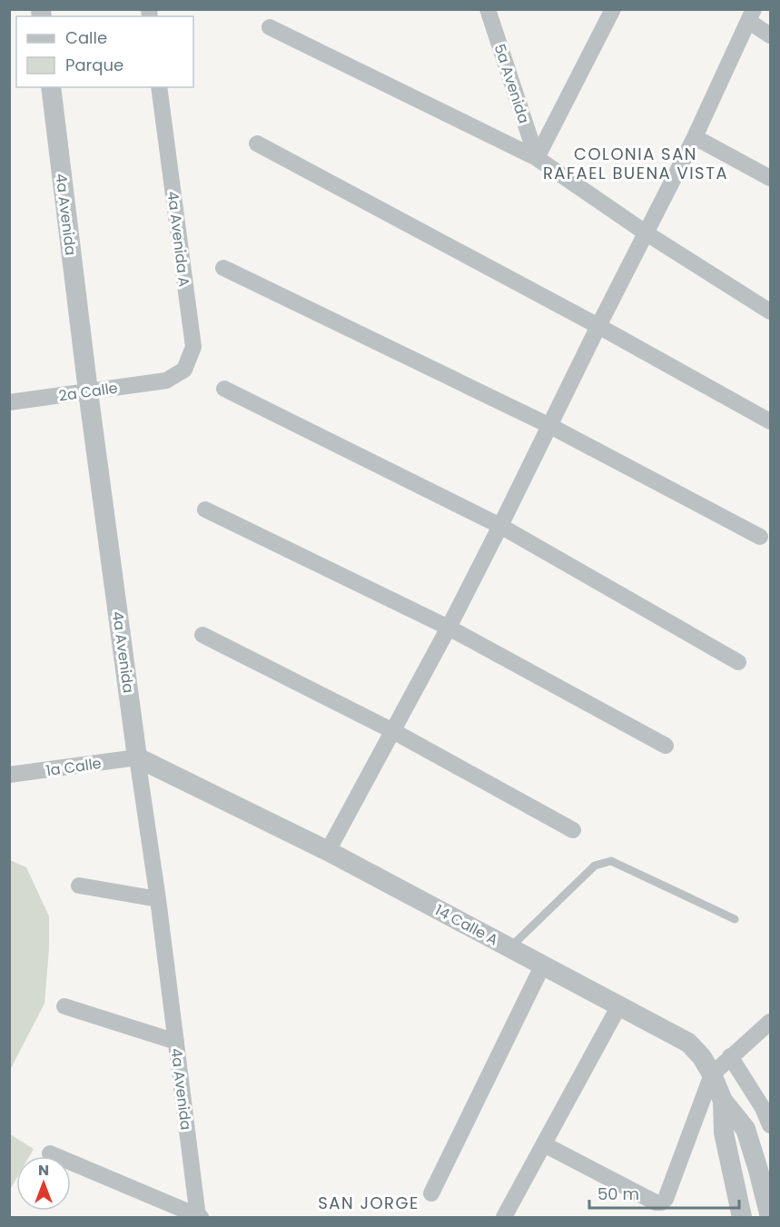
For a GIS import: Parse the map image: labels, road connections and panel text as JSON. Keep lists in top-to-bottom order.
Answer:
{
  "streets": {
    "street": [
      "5a Avenida",
      "4a Avenida",
      "4a Avenida A",
      "2a Calle",
      "1a Calle",
      "14 Calle A"
    ]
  },
  "crossings": [
    ["4a Avenida", "2a Calle"],
    ["4a Avenida", "1a Calle"],
    ["4a Avenida", "14 Calle A"],
    ["4a Avenida A", "2a Calle"],
    ["1a Calle", "14 Calle A"]
  ],
  "districts": ["COLONIA SAN RAFAEL BUENA VISTA", "SAN JORGE"],
  "legend": ["Calle", "Parque"],
  "scale_bar": "50 m",
  "north": "top"
}
